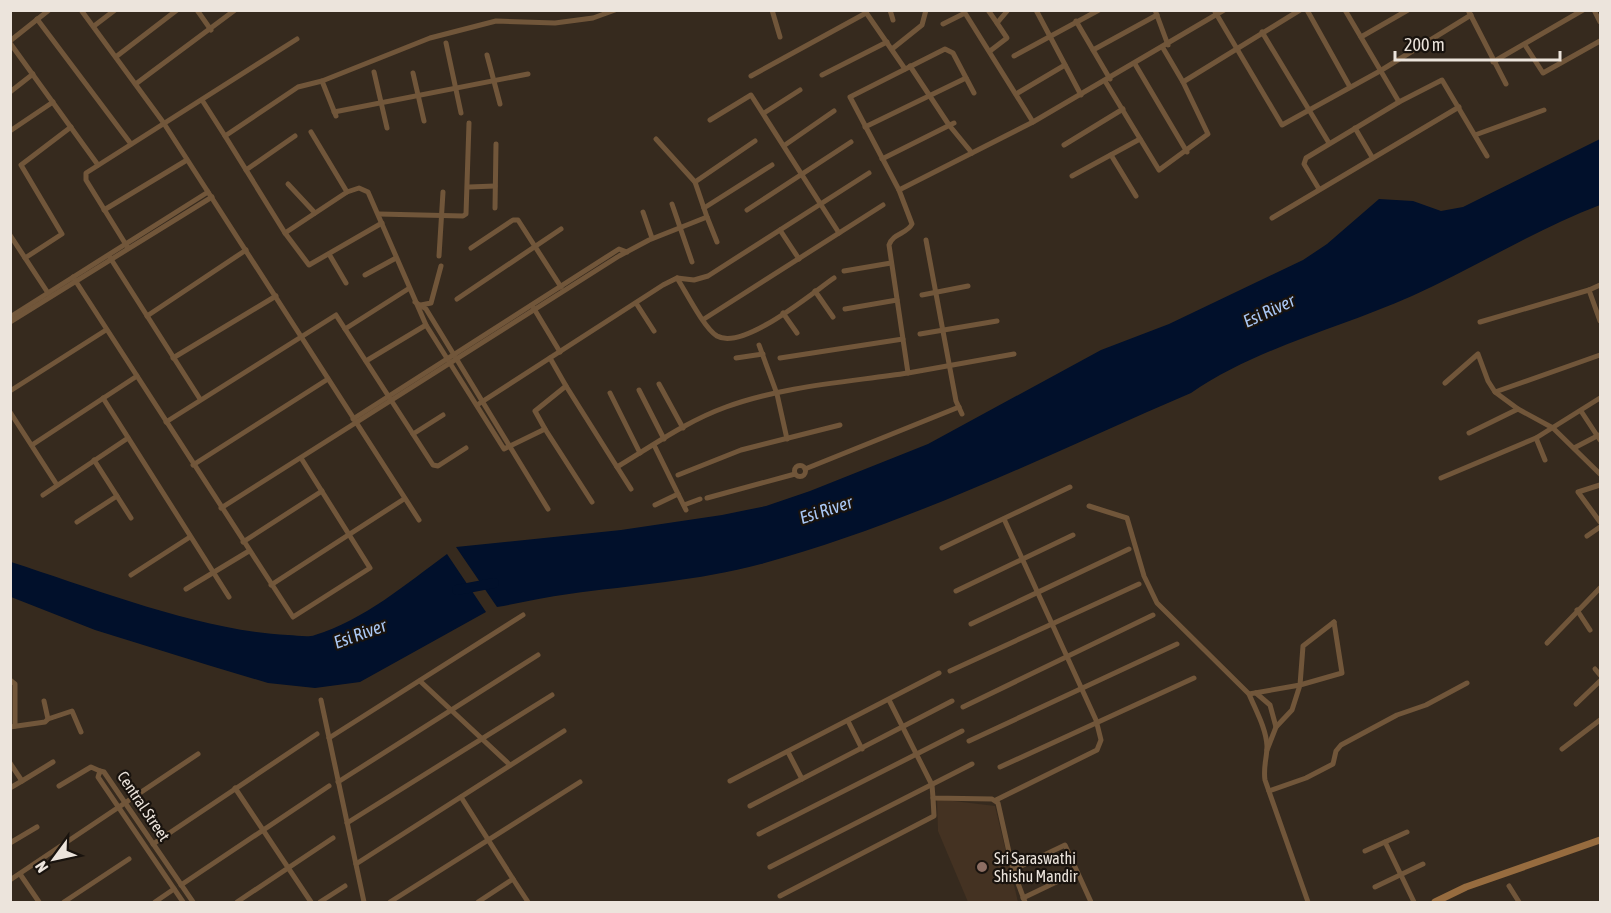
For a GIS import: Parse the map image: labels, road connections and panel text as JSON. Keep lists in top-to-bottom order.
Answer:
{
  "streets": {
    "street": ["Central Street"]
  },
  "water": ["Esi River"],
  "places": ["Sri Saraswathi Shishu Mandir"],
  "scale_bar": "200 m",
  "north": "bottom left"
}
